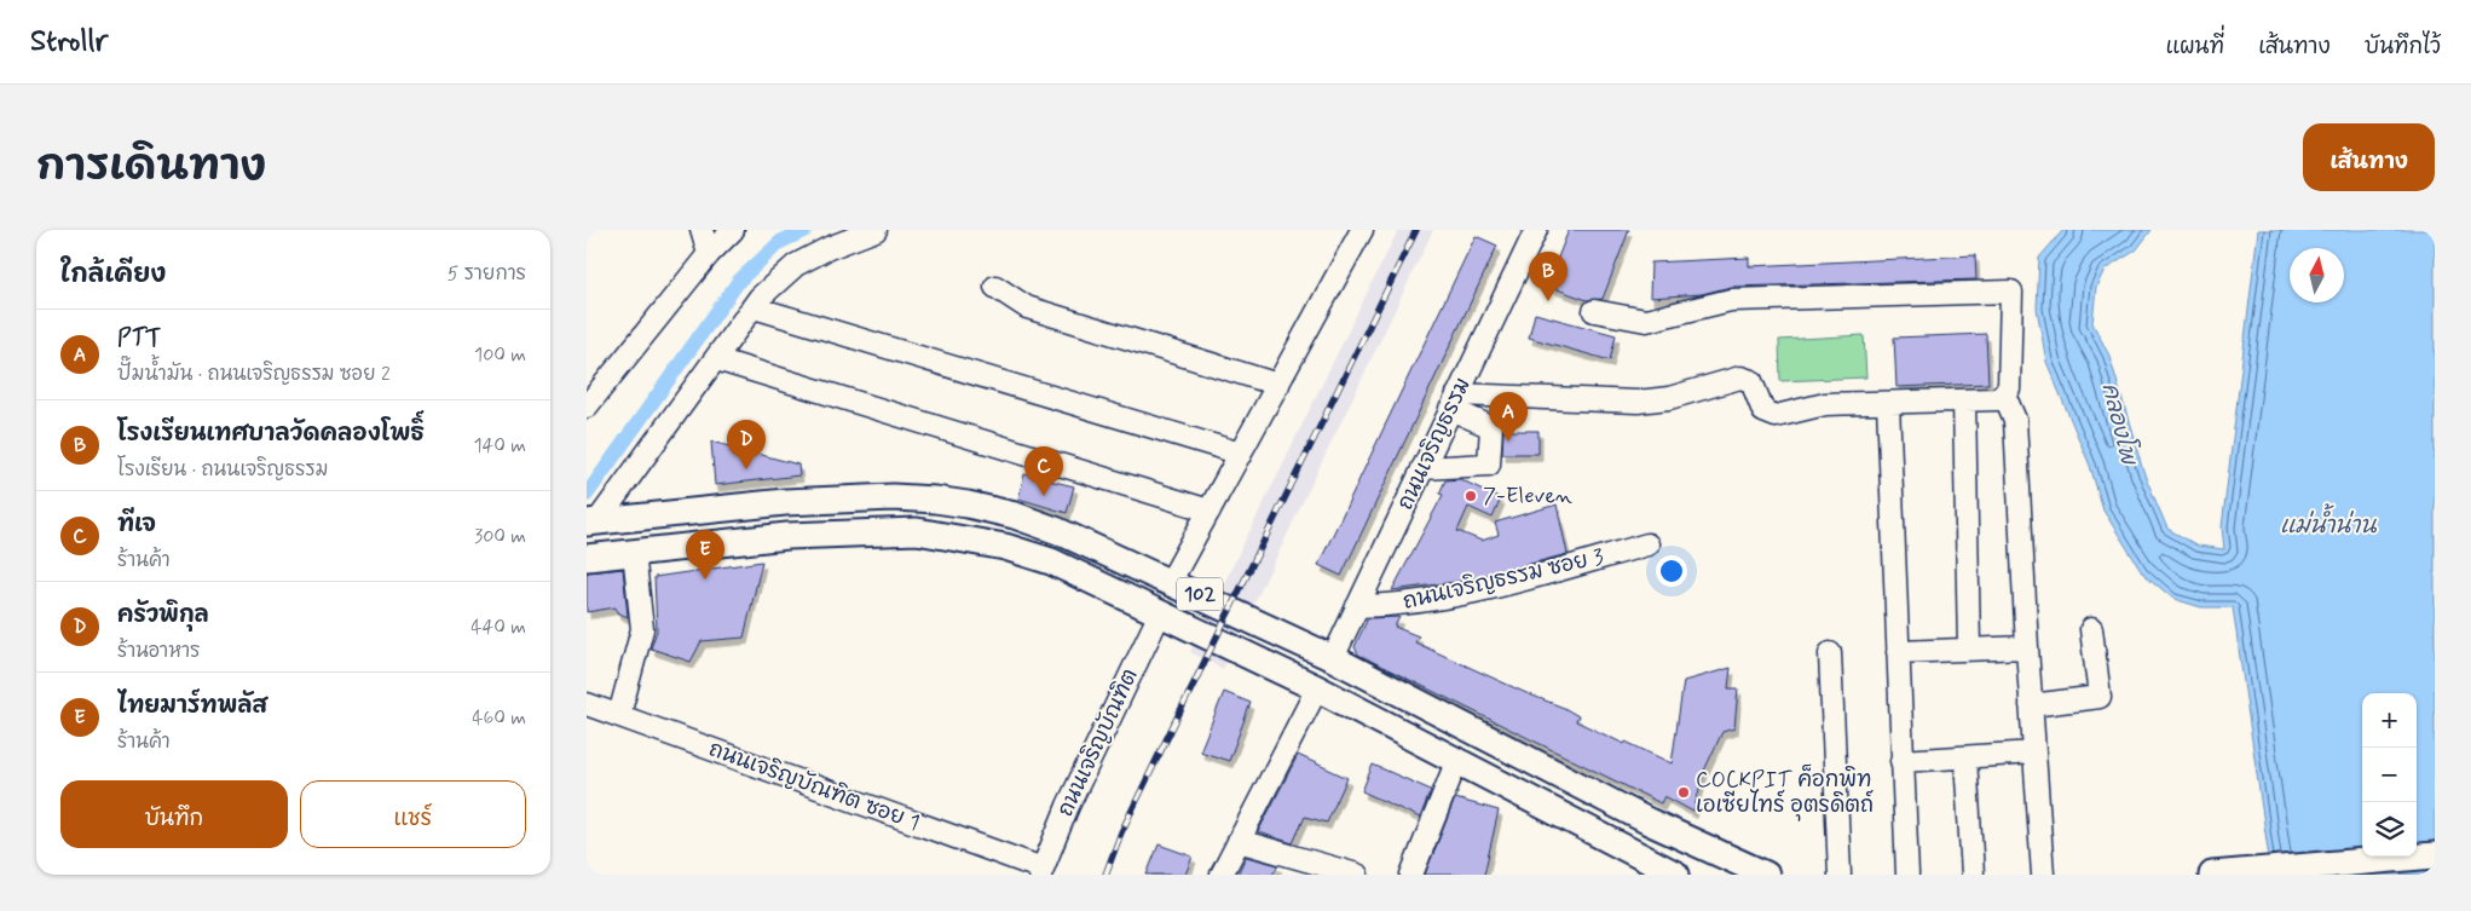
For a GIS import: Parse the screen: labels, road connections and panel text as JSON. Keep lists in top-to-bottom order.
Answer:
{
  "streets": {
    "main road": ["102"],
    "street": [
      "ถนนเจริญธรรม",
      "ถนนเจริญธรรม ซอย 3",
      "ถนนเจริญบัณฑิต",
      "ถนนเจริญบัณฑิต ซอย 1"
    ]
  },
  "crossings": [
    ["ถนนเจริญธรรม", "ถนนเจริญธรรม ซอย 3"],
    ["ถนนเจริญธรรม", "102"],
    ["102", "ถนนเจริญบัณฑิต"],
    ["ถนนเจริญบัณฑิต", "ถนนเจริญบัณฑิต ซอย 1"]
  ],
  "water": ["คลองโพ", "แม่น้ำน่าน"],
  "places": ["7-Eleven", "COCKPIT ค็อกพิท เอเซียไทร์ อุตรดิตถ์"],
  "north": "top",
  "page": {
    "header": "Strollr",
    "nav": ["แผนที่", "เส้นทาง", "บันทึกไว้"],
    "title": "การเดินทาง",
    "buttons": [
      "เส้นทาง",
      ["บันทึก", "แชร์"]
    ],
    "heading": ["ใกล้เคียง", "5 รายการ"],
    "pins": [
      "B",
      "A",
      "D",
      "C",
      "E"
    ],
    "list": [
      {
        "mark": "A",
        "name": "PTT",
        "note": "ปั๊มน้ำมัน · ถนนเจริญธรรม ซอย 2",
        "value": "100 m"
      },
      {
        "mark": "B",
        "name": "โรงเรียนเทศบาลวัดคลองโพธิ์",
        "note": "โรงเรียน · ถนนเจริญธรรม",
        "value": "140 m"
      },
      {
        "mark": "C",
        "name": "ทีเจ",
        "note": "ร้านค้า",
        "value": "300 m"
      },
      {
        "mark": "D",
        "name": "ครัวพิกุล",
        "note": "ร้านอาหาร",
        "value": "440 m"
      },
      {
        "mark": "E",
        "name": "ไทยมาร์ทพลัส",
        "note": "ร้านค้า",
        "value": "460 m"
      }
    ],
    "map_buttons": ["+", "−"]
  }
}
